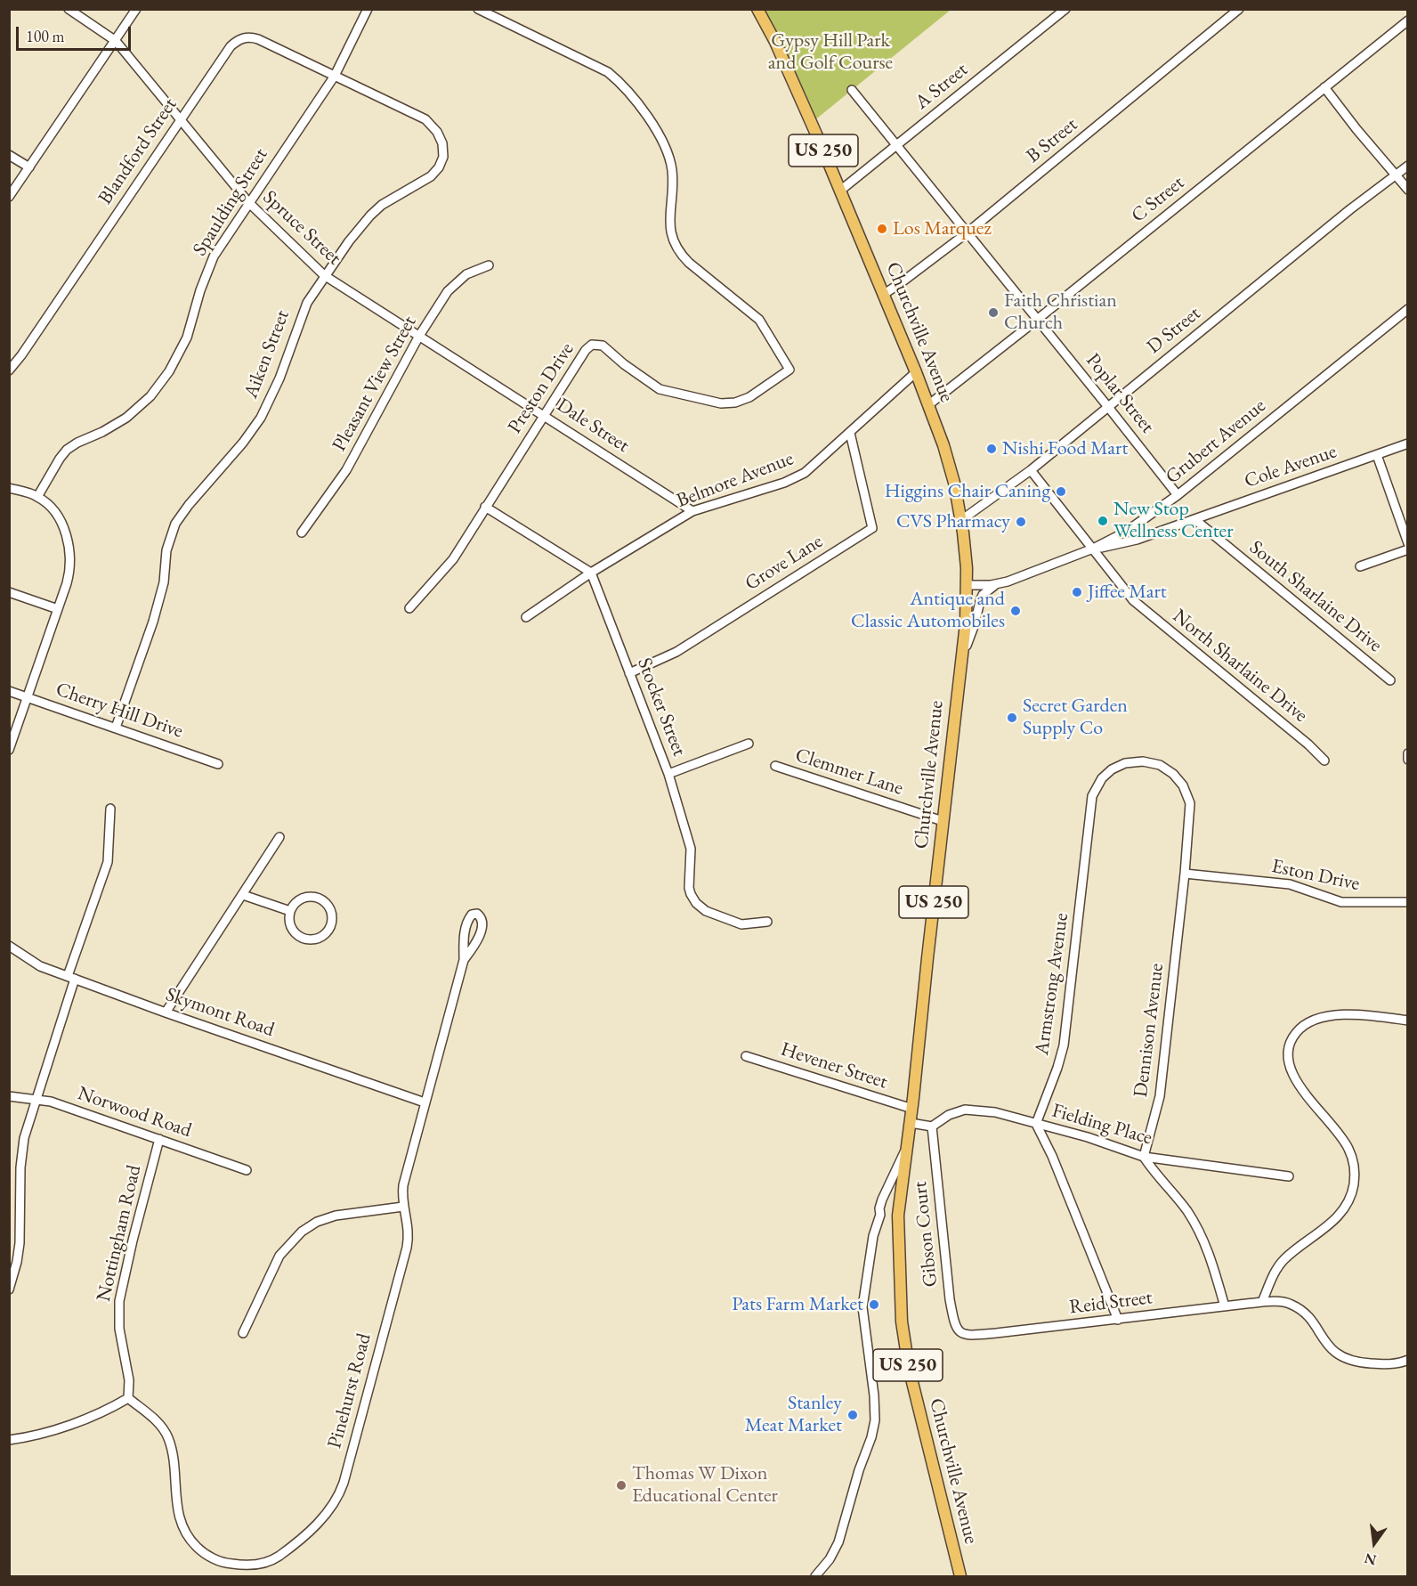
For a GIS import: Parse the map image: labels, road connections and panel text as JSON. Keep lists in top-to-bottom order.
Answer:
{
  "streets": {
    "main road": ["US 250", "Churchville Avenue"],
    "street": [
      "A Street",
      "B Street",
      "Blandford Street",
      "C Street",
      "Spaulding Street",
      "Spruce Street",
      "D Street",
      "Aiken Street",
      "Pleasant View Street",
      "Preston Drive",
      "Poplar Street",
      "Dale Street",
      "Grubert Avenue",
      "Cole Avenue",
      "Belmore Avenue",
      "Grove Lane",
      "South Sharlaine Drive",
      "North Sharlaine Drive",
      "Stocker Street",
      "Cherry Hill Drive",
      "Clemmer Lane",
      "Eston Drive",
      "Armstrong Avenue",
      "Skymont Road",
      "Dennison Avenue",
      "Hevener Street",
      "Norwood Road",
      "Fielding Place",
      "Nottingham Road",
      "Gibson Court",
      "Reid Street",
      "Pinehurst Road"
    ]
  },
  "crossings": [
    ["A Street", "Churchville Avenue"],
    ["A Street", "Poplar Street"],
    ["B Street", "Churchville Avenue"],
    ["B Street", "Poplar Street"],
    ["Blandford Street", "Spaulding Street"],
    ["Blandford Street", "Spruce Street"],
    ["Blandford Street", "Aiken Street"],
    ["C Street", "Churchville Avenue"],
    ["C Street", "Poplar Street"],
    ["Spaulding Street", "Spruce Street"],
    ["Spaulding Street", "Aiken Street"],
    ["Spruce Street", "Aiken Street"],
    ["Spruce Street", "Pleasant View Street"],
    ["Spruce Street", "Dale Street"],
    ["D Street", "Churchville Avenue"],
    ["D Street", "Poplar Street"],
    ["D Street", "North Sharlaine Drive"],
    ["Churchville Avenue", "Grubert Avenue"],
    ["Churchville Avenue", "Belmore Avenue"],
    ["Churchville Avenue", "Clemmer Lane"],
    ["Churchville Avenue", "Hevener Street"],
    ["Aiken Street", "Cherry Hill Drive"],
    ["Pleasant View Street", "Dale Street"],
    ["Preston Drive", "Dale Street"],
    ["Poplar Street", "Grubert Avenue"],
    ["Dale Street", "Belmore Avenue"],
    ["Grubert Avenue", "Cole Avenue"],
    ["Grubert Avenue", "North Sharlaine Drive"],
    ["Cole Avenue", "South Sharlaine Drive"],
    ["Cole Avenue", "North Sharlaine Drive"],
    ["Belmore Avenue", "Grove Lane"],
    ["Belmore Avenue", "Stocker Street"],
    ["Grove Lane", "Stocker Street"],
    ["Eston Drive", "Dennison Avenue"],
    ["Armstrong Avenue", "Dennison Avenue"],
    ["Armstrong Avenue", "Fielding Place"],
    ["Skymont Road", "Pinehurst Road"],
    ["Dennison Avenue", "Fielding Place"],
    ["Norwood Road", "Nottingham Road"],
    ["Fielding Place", "Gibson Court"],
    ["Nottingham Road", "Pinehurst Road"],
    ["Gibson Court", "Reid Street"]
  ],
  "parks": ["Gypsy Hill Park and Golf Course"],
  "places": [
    "Los Marquez",
    "Faith Christian Church",
    "Nishi Food Mart",
    "Higgins Chair Caning",
    "New Stop Wellness Center",
    "CVS Pharmacy",
    "Jiffee Mart",
    "Antique and Classic Automobiles",
    "Secret Garden Supply Co",
    "Pats Farm Market",
    "Stanley Meat Market",
    "Thomas W Dixon Educational Center"
  ],
  "scale_bar": "100 m",
  "north": "bottom"
}
